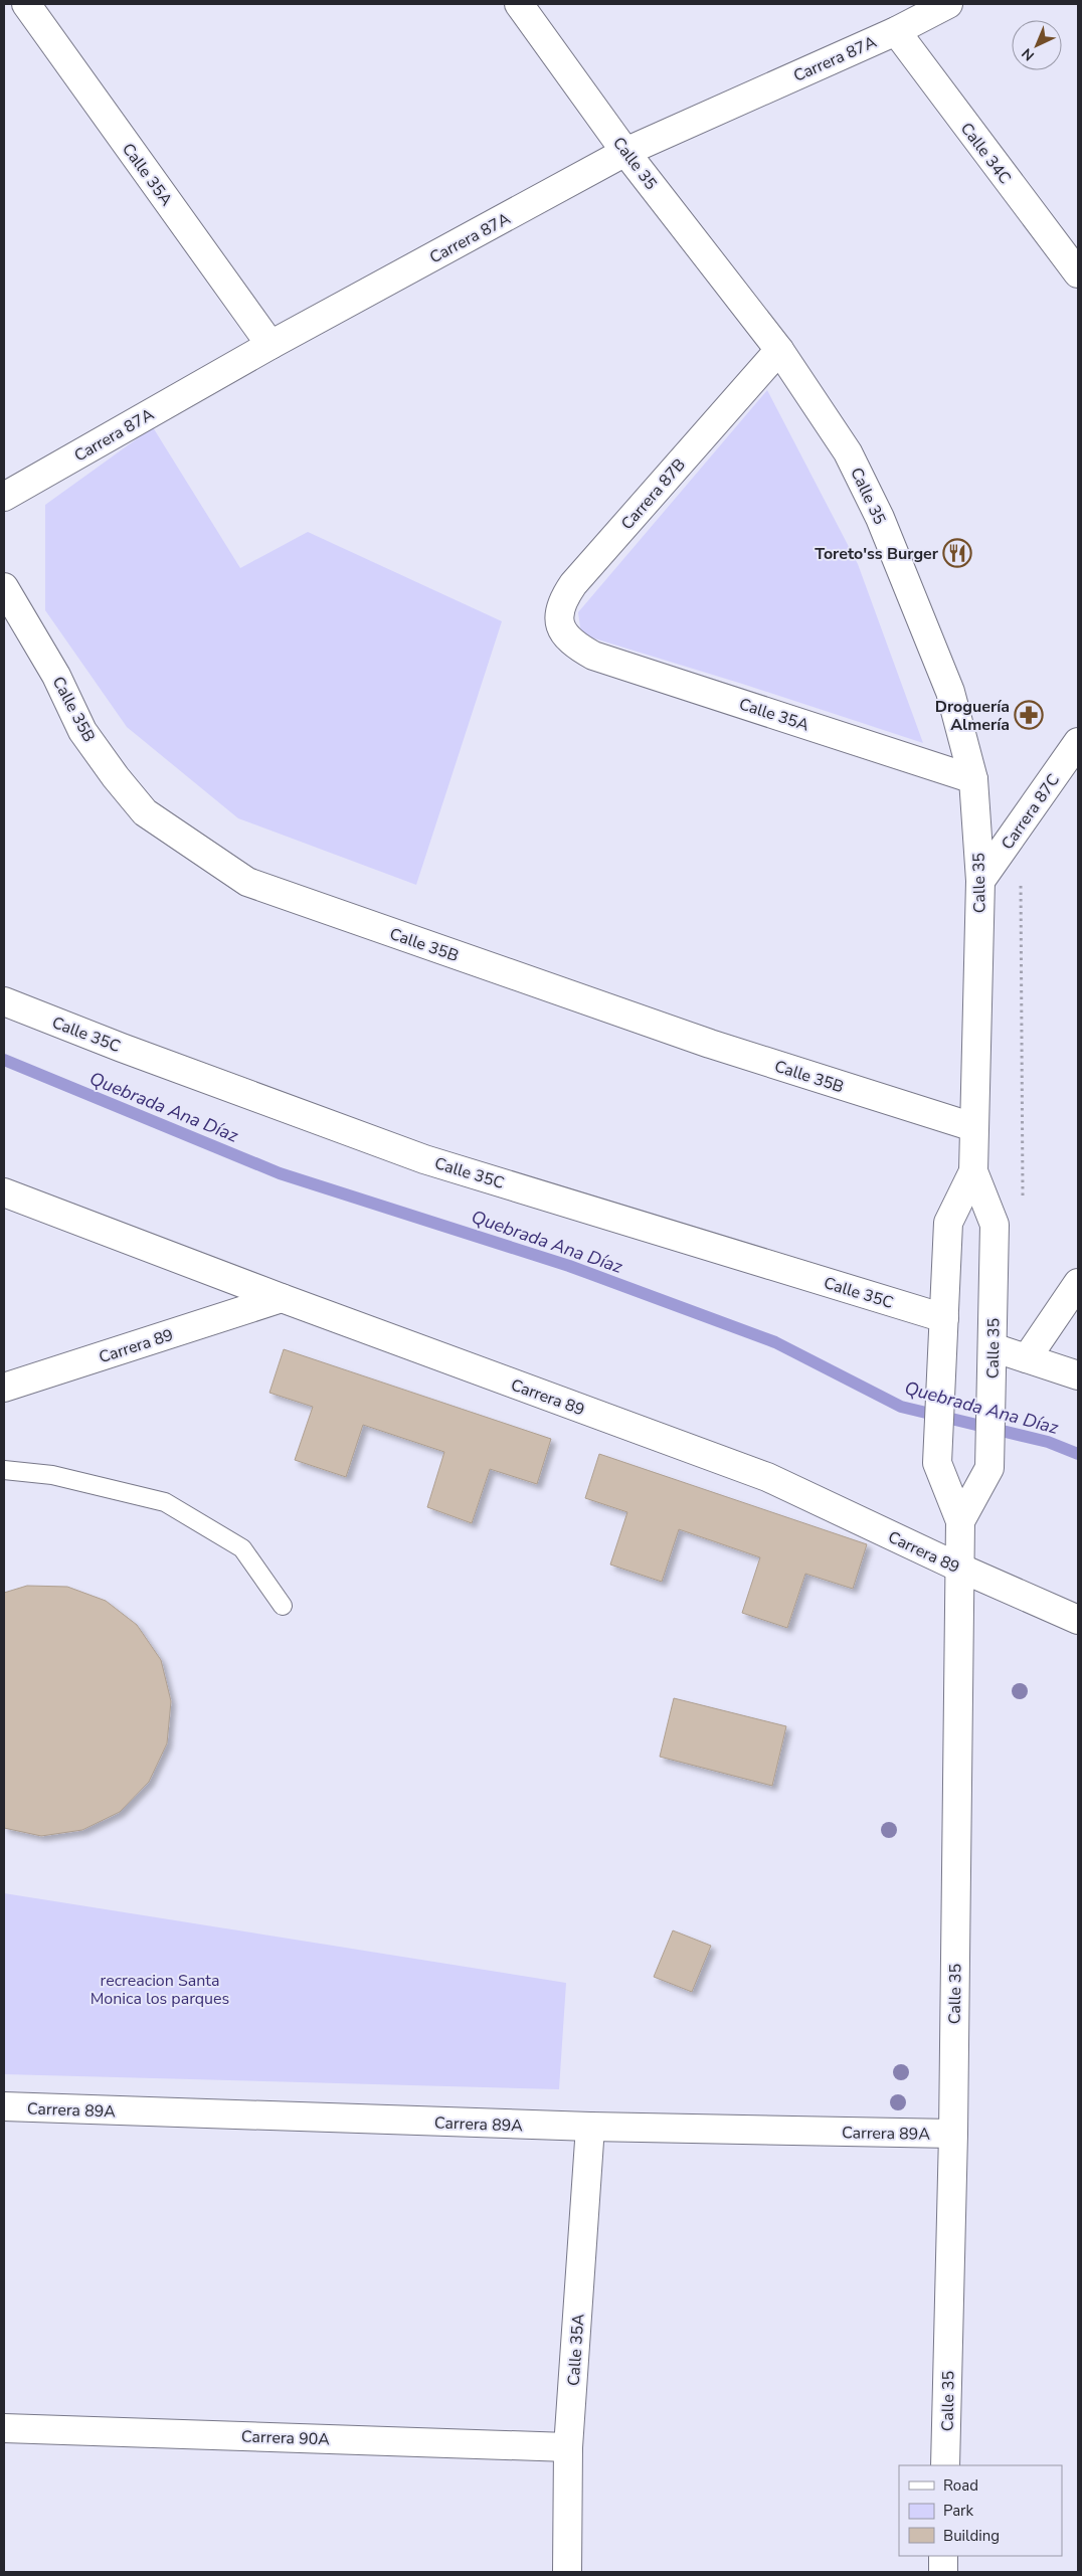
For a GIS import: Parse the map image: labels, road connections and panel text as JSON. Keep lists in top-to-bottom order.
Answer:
{
  "streets": {
    "street": [
      "Carrera 87A",
      "Calle 34C",
      "Calle 35",
      "Calle 35A",
      "Carrera 87B",
      "Calle 35B",
      "Carrera 87C",
      "Calle 35C",
      "Carrera 89",
      "Carrera 89A",
      "Carrera 90A"
    ]
  },
  "crossings": [
    ["Carrera 87A", "Calle 34C"],
    ["Carrera 87A", "Calle 35"],
    ["Carrera 87A", "Calle 35A"],
    ["Calle 35", "Calle 35A"],
    ["Calle 35", "Carrera 87B"],
    ["Calle 35", "Calle 35B"],
    ["Calle 35", "Carrera 87C"],
    ["Calle 35", "Calle 35C"],
    ["Calle 35", "Carrera 89"],
    ["Calle 35", "Carrera 89A"],
    ["Calle 35A", "Carrera 87B"],
    ["Calle 35A", "Carrera 89A"],
    ["Calle 35A", "Carrera 90A"]
  ],
  "water": ["Quebrada Ana Díaz"],
  "parks": ["recreacion Santa Monica los parques"],
  "places": {
    "restaurant": ["Toreto'ss Burger"],
    "pharmacy": ["Droguería Almería"]
  },
  "legend": ["Road", "Park", "Building"],
  "north": "bottom left"
}
